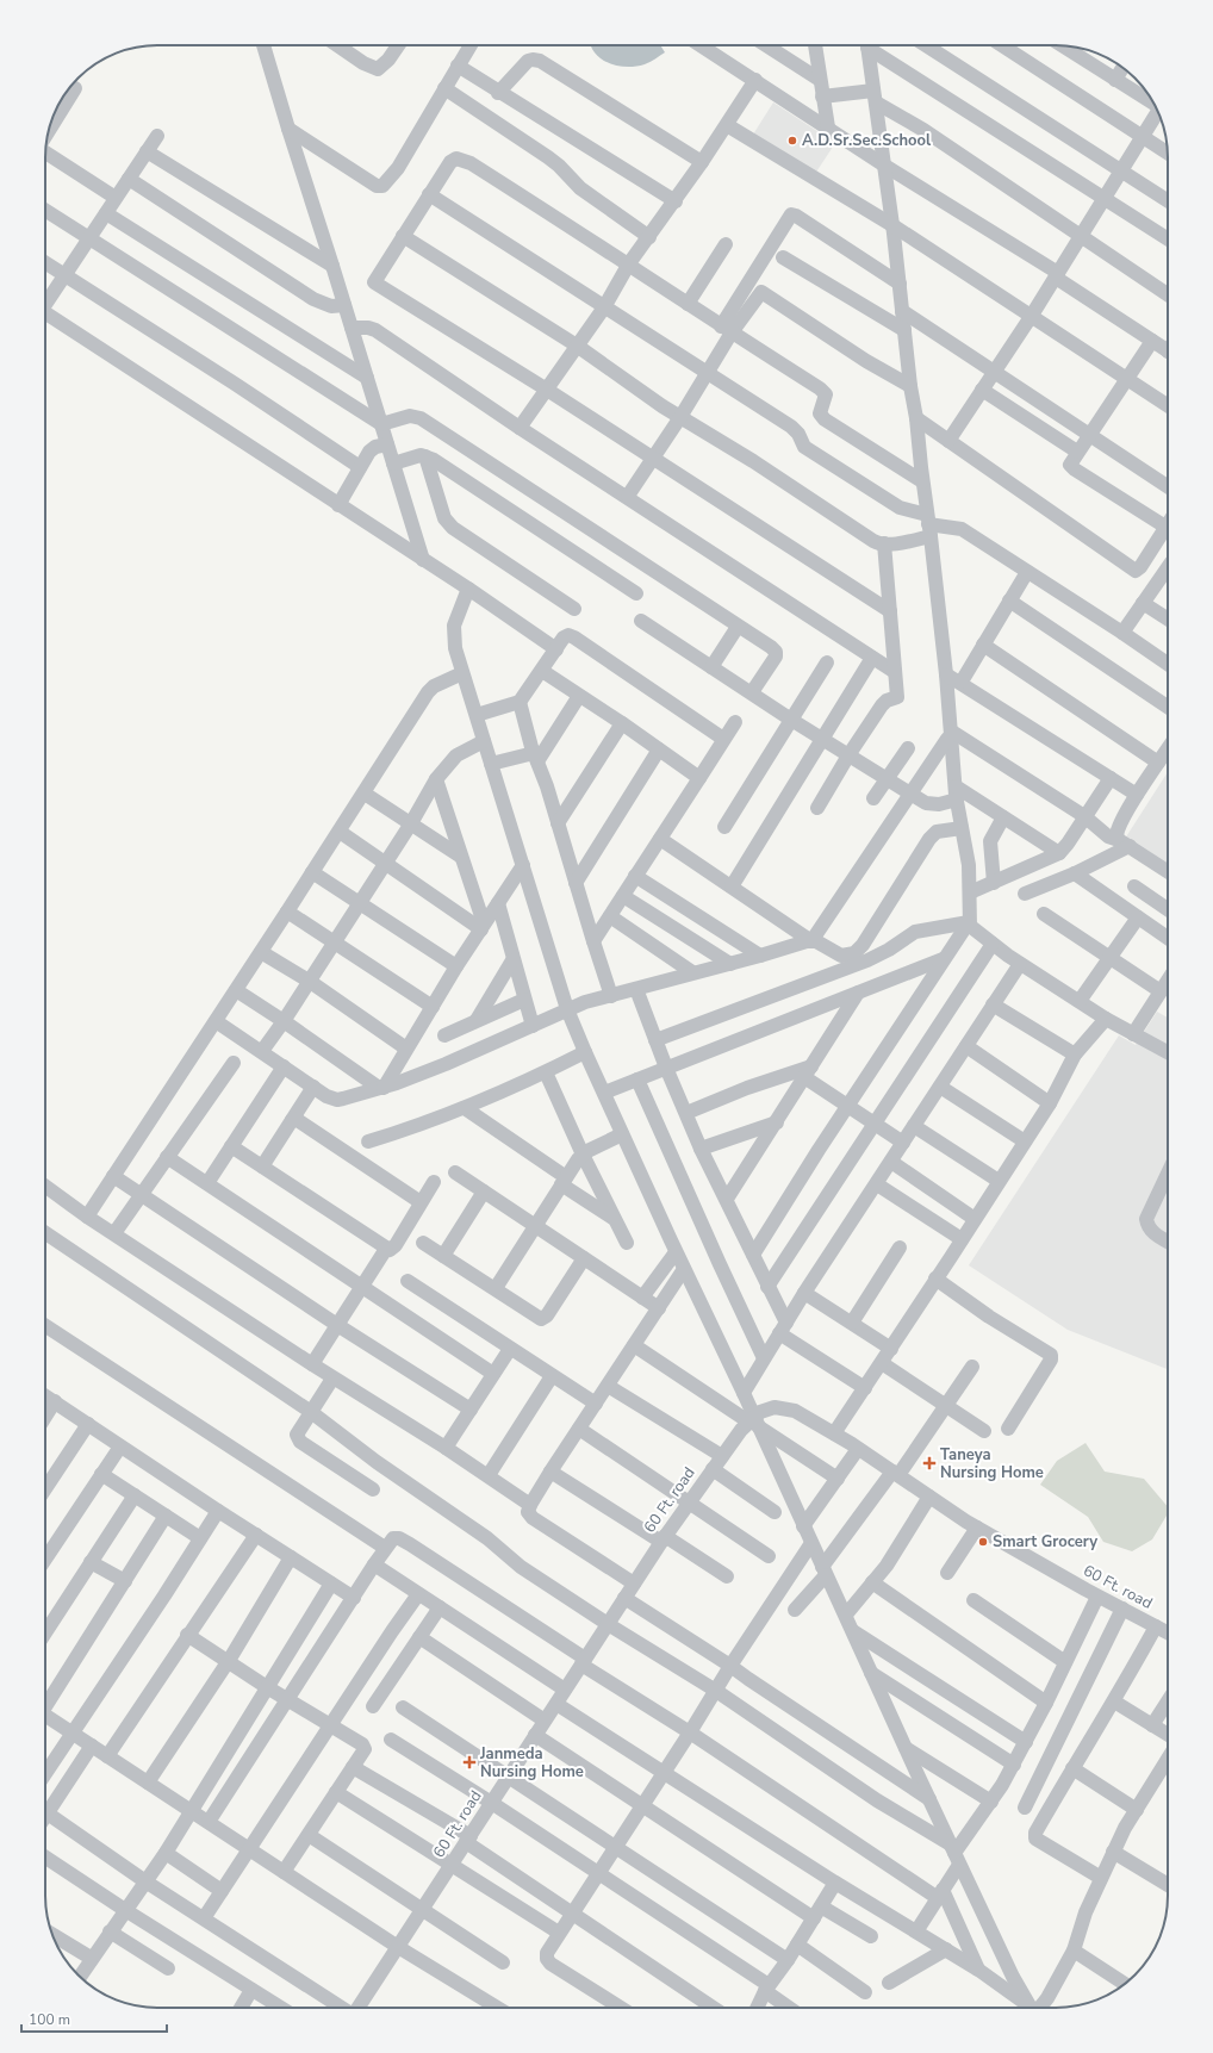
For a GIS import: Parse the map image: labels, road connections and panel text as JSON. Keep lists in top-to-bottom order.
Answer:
{
  "streets": {
    "street": ["60 Ft. road"]
  },
  "places": {
    "other": ["A.D.Sr.Sec.School", "Smart Grocery"],
    "health": ["Taneya Nursing Home", "Janmeda Nursing Home"]
  },
  "scale_bar": "100 m"
}
